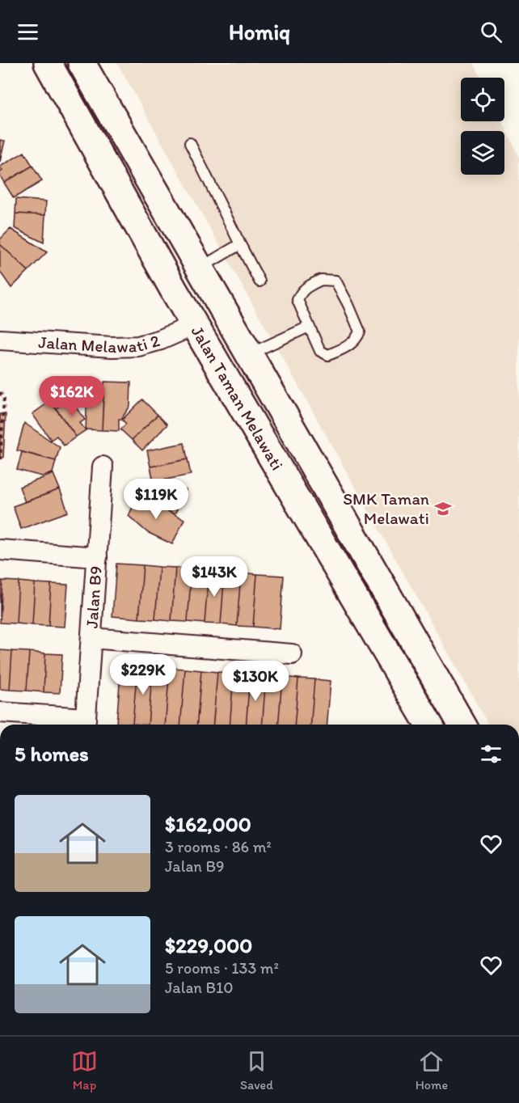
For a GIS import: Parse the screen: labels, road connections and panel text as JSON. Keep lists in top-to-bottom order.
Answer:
{
  "streets": {
    "main road": ["Jalan Taman Melawati"],
    "street": ["Jalan Melawati 2", "Jalan B9"]
  },
  "crossings": [
    ["Jalan Melawati 2", "Jalan Taman Melawati"]
  ],
  "places": {
    "school or university": ["SMK Taman Melawati"]
  },
  "page": {
    "header": "Homiq",
    "price": [
      "$162K",
      "$119K",
      "$143K",
      "$229K",
      "$130K"
    ],
    "heading": "5 homes",
    "list": [
      {
        "name": "$162,000",
        "note": "3 rooms · 86 m² · Jalan B9"
      },
      {
        "name": "$229,000",
        "note": "5 rooms · 133 m² · Jalan B10"
      }
    ],
    "tabs": ["Map", "Saved", "Home"]
  }
}
